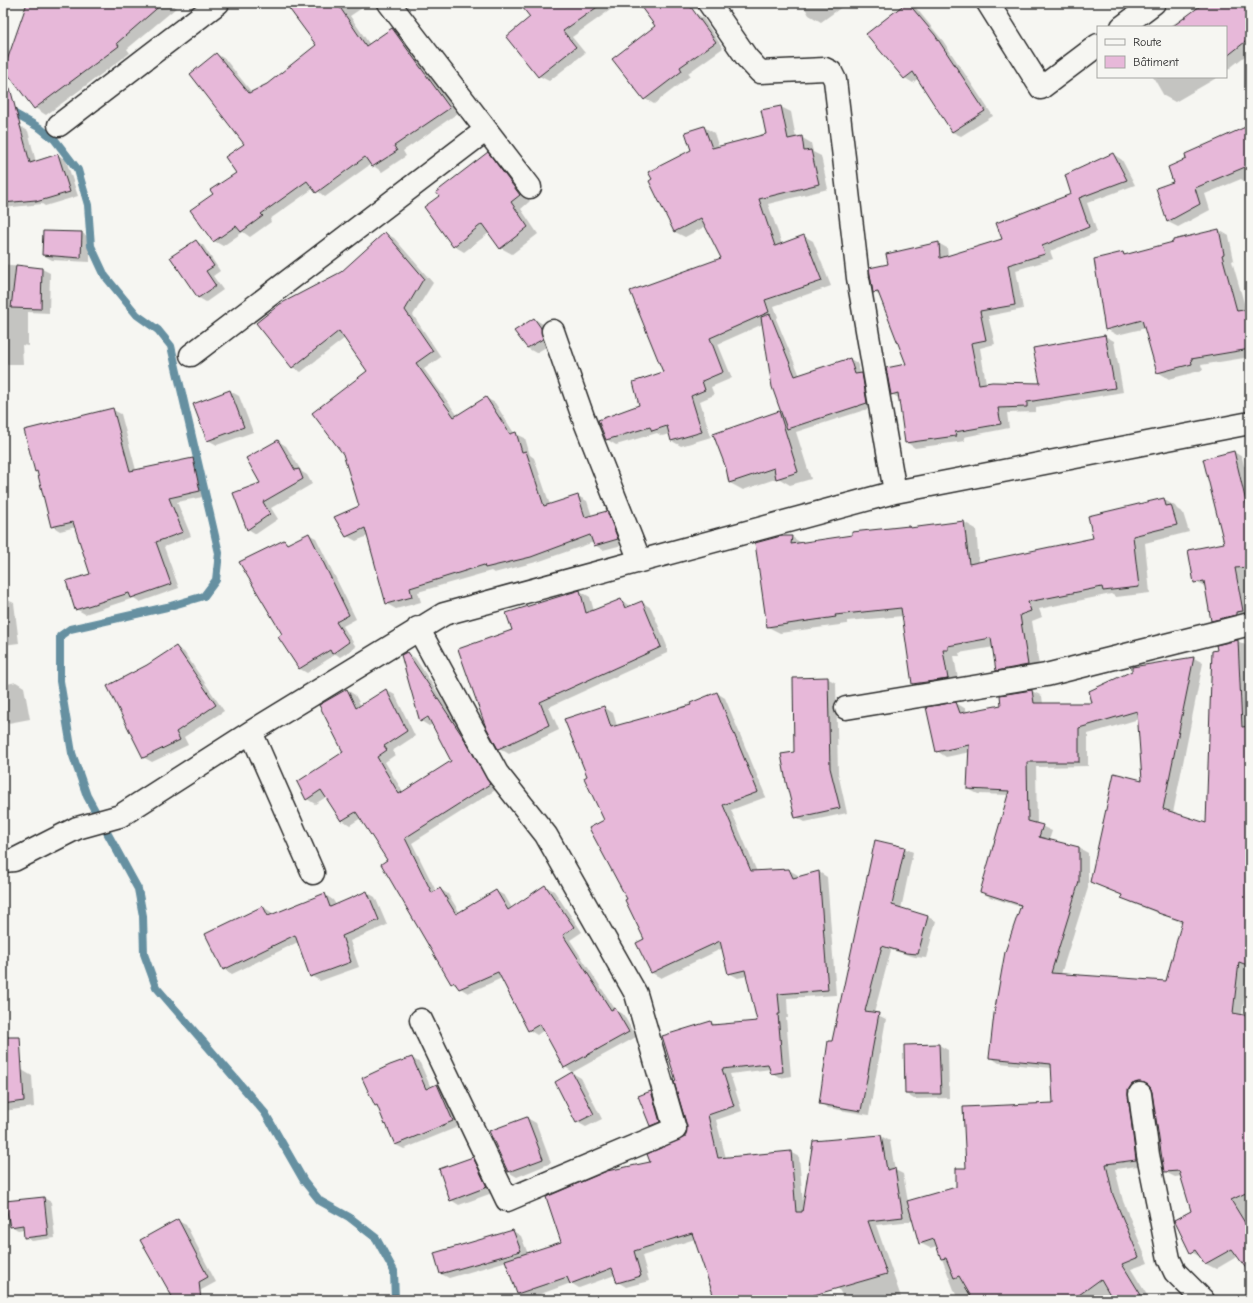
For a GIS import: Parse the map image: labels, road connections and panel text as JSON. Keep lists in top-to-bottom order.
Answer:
{
  "legend": ["Route", "Bâtiment"]
}
